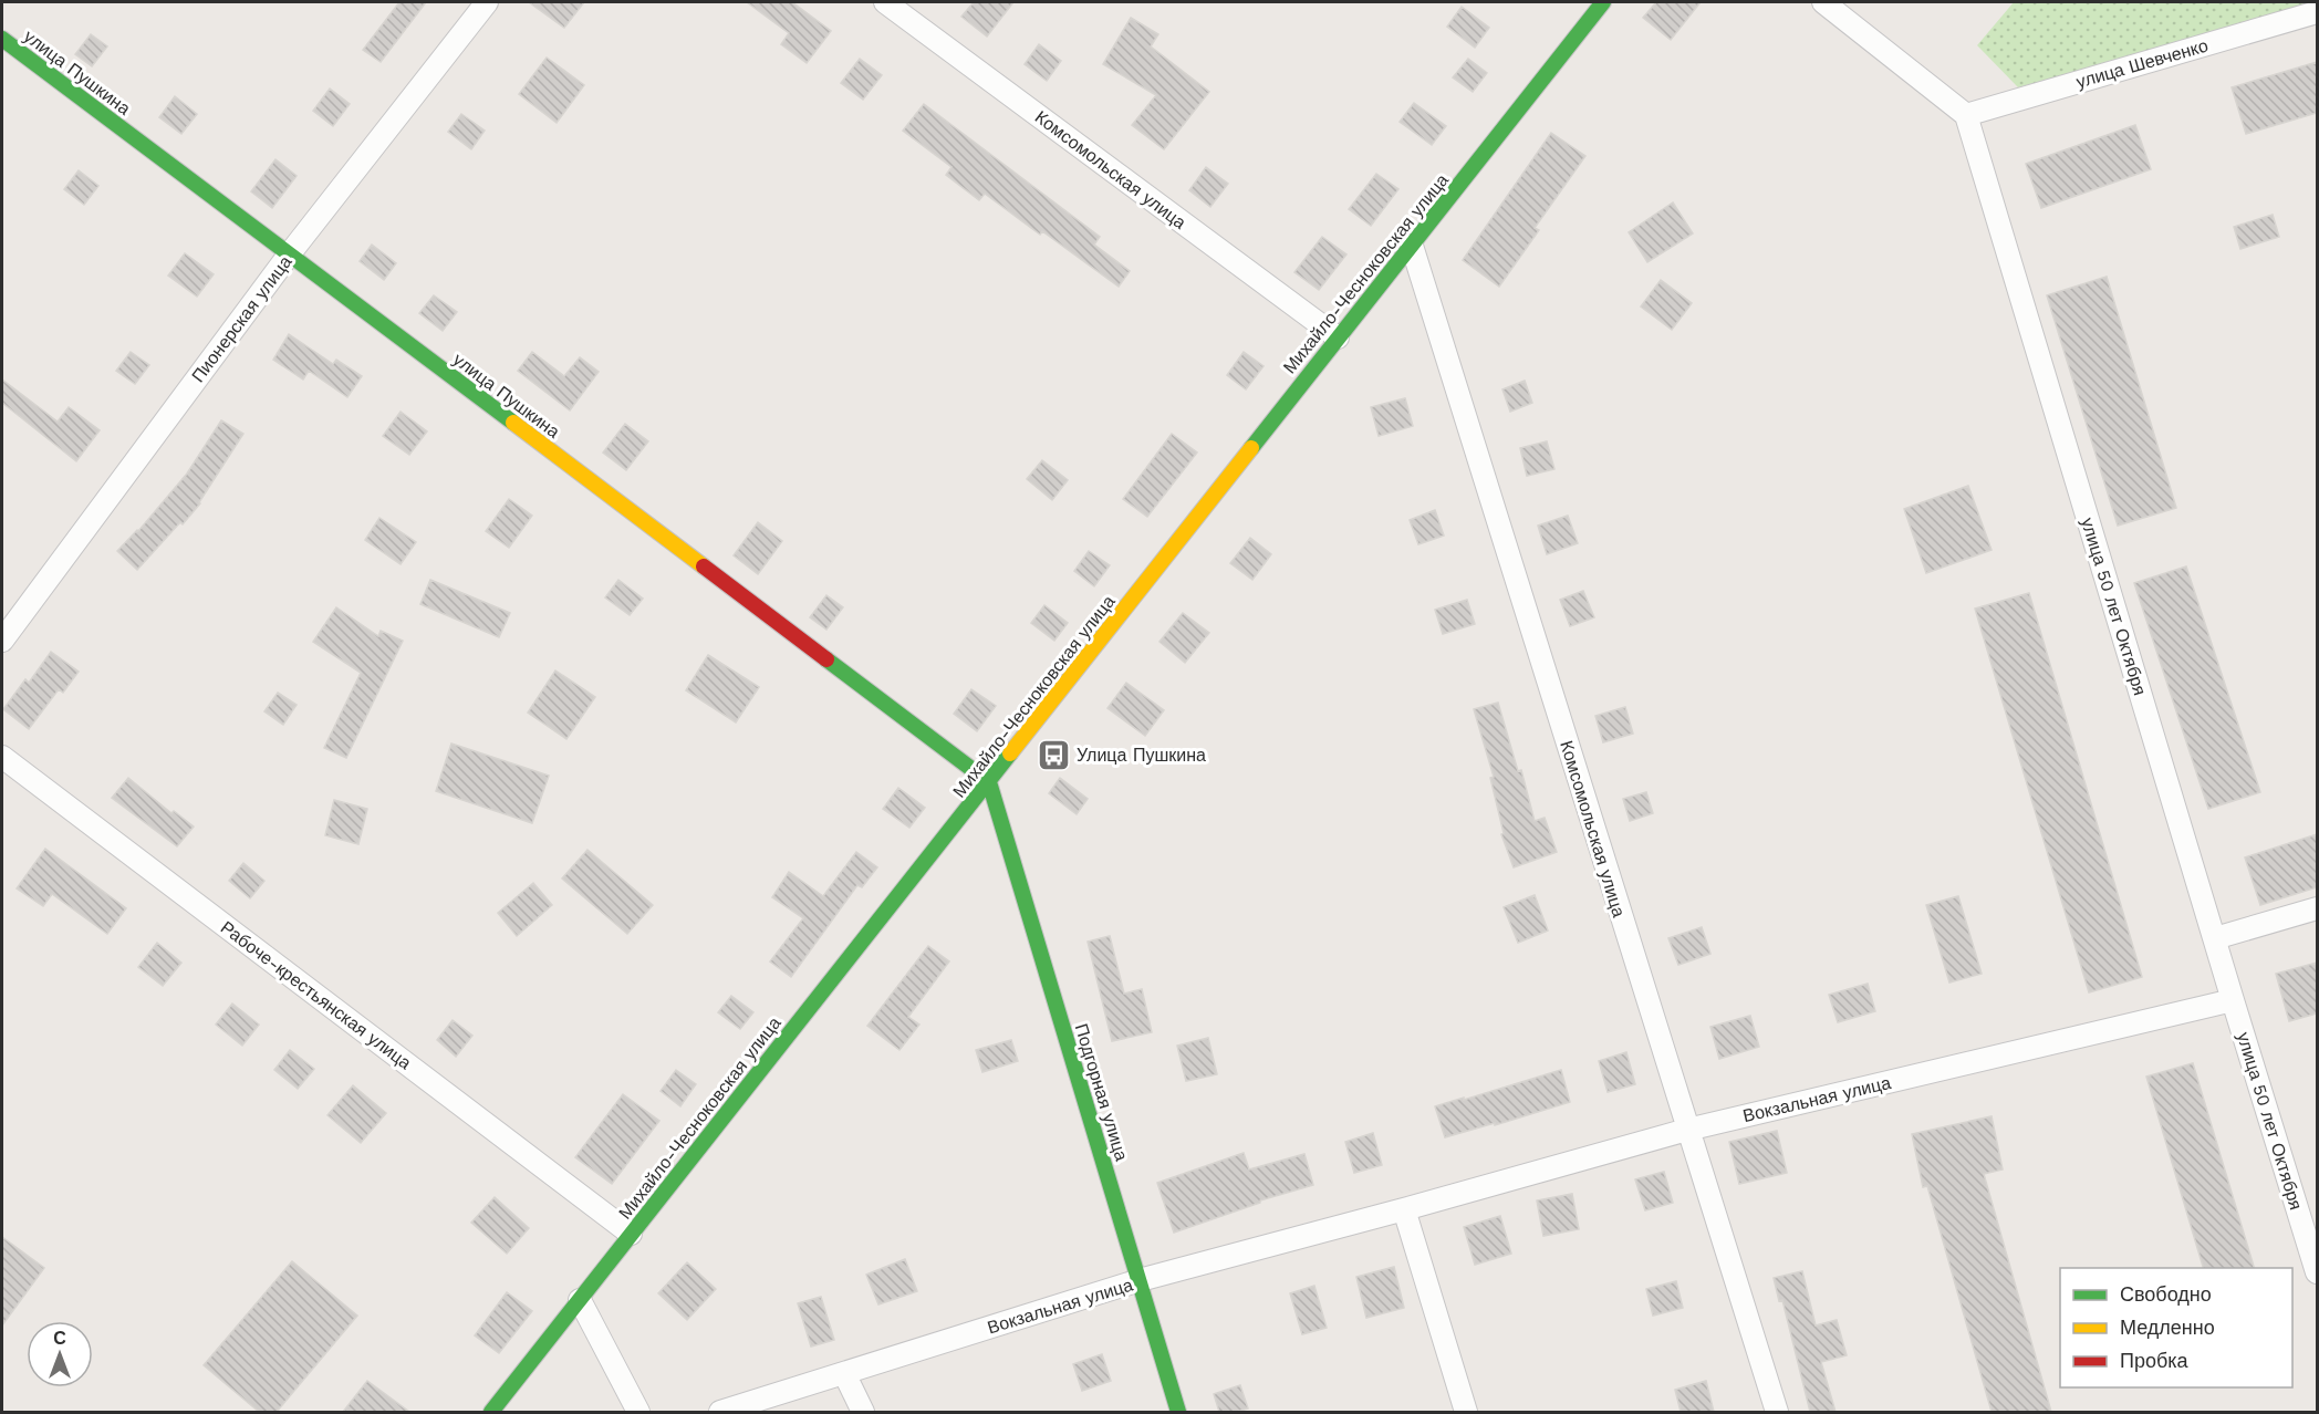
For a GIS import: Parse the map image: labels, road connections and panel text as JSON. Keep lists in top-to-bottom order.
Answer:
{
  "streets": {
    "street": [
      "улица Шевченко",
      "улица Пушкина",
      "Комсомольская улица",
      "Михайло-Чесноковская улица",
      "Пионерская улица",
      "улица 50 лет Октября",
      "Рабоче-крестьянская улица",
      "Подгорная улица",
      "Вокзальная улица"
    ]
  },
  "crossings": [
    ["улица Шевченко", "улица 50 лет Октября"],
    ["улица Пушкина", "Михайло-Чесноковская улица"],
    ["улица Пушкина", "Пионерская улица"],
    ["улица Пушкина", "Подгорная улица"],
    ["Комсомольская улица", "Михайло-Чесноковская улица"],
    ["Комсомольская улица", "Вокзальная улица"],
    ["Михайло-Чесноковская улица", "Рабоче-крестьянская улица"],
    ["Михайло-Чесноковская улица", "Подгорная улица"],
    ["улица 50 лет Октября", "Вокзальная улица"],
    ["Подгорная улица", "Вокзальная улица"]
  ],
  "places": {
    "bus stop": ["Улица Пушкина"]
  },
  "legend": ["Свободно", "Медленно", "Пробка"],
  "north": "top"
}
